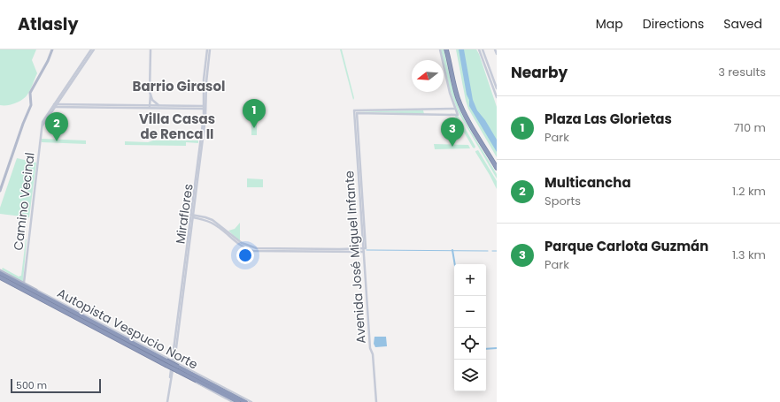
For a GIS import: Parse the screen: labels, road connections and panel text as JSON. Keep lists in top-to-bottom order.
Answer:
{
  "streets": {
    "highway": ["Autopista Vespucio Norte"],
    "street": ["Camino Vecinal", "Miraflores", "Avenida José Miguel Infante"]
  },
  "districts": ["Barrio Girasol", "Villa Casas de Renca II"],
  "scale_bar": "500 m",
  "north": "left",
  "page": {
    "header": "Atlasly",
    "nav": ["Map", "Directions", "Saved"],
    "heading": ["Nearby", "3 results"],
    "list": [
      {
        "mark": "1",
        "name": "Plaza Las Glorietas",
        "note": "Park",
        "value": "710 m"
      },
      {
        "mark": "2",
        "name": "Multicancha",
        "note": "Sports",
        "value": "1.2 km"
      },
      {
        "mark": "3",
        "name": "Parque Carlota Guzmán",
        "note": "Park",
        "value": "1.3 km"
      }
    ],
    "pins": ["1", "2", "3"],
    "map_buttons": ["+", "−"],
    "scale": "500 m"
  }
}
